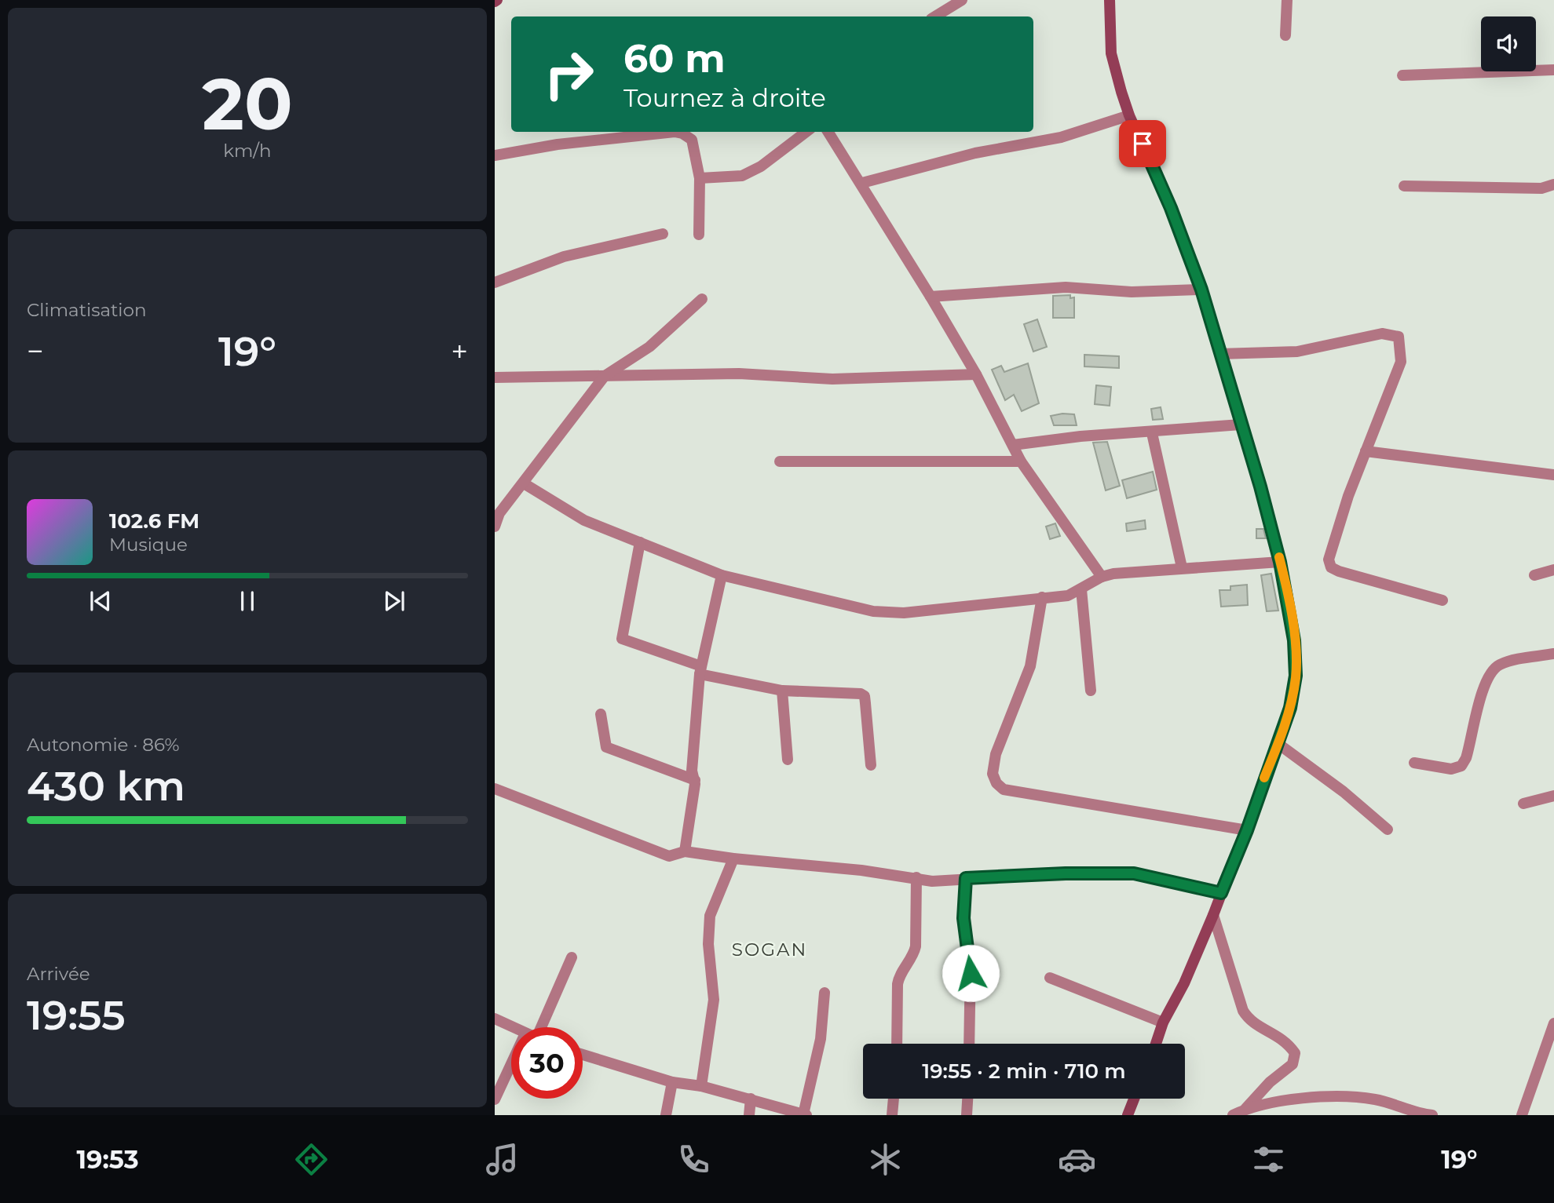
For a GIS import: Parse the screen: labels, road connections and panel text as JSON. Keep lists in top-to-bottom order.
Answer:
{
  "districts": ["SOGAN"],
  "page": {
    "tile": [
      ["20", "km/h"],
      "Climatisation",
      ["Autonomie · 86%", "430 km"],
      ["Arrivée", "19:55"]
    ],
    "turn": ["60 m", "Tournez à droite"],
    "heat": ["−", "19°", "+"],
    "song": ["102.6 FM", "Musique"],
    "limit": "30",
    "trip": "19:55 · 2 min · 710 m",
    "tabs": ["19:53", "19°"]
  }
}
